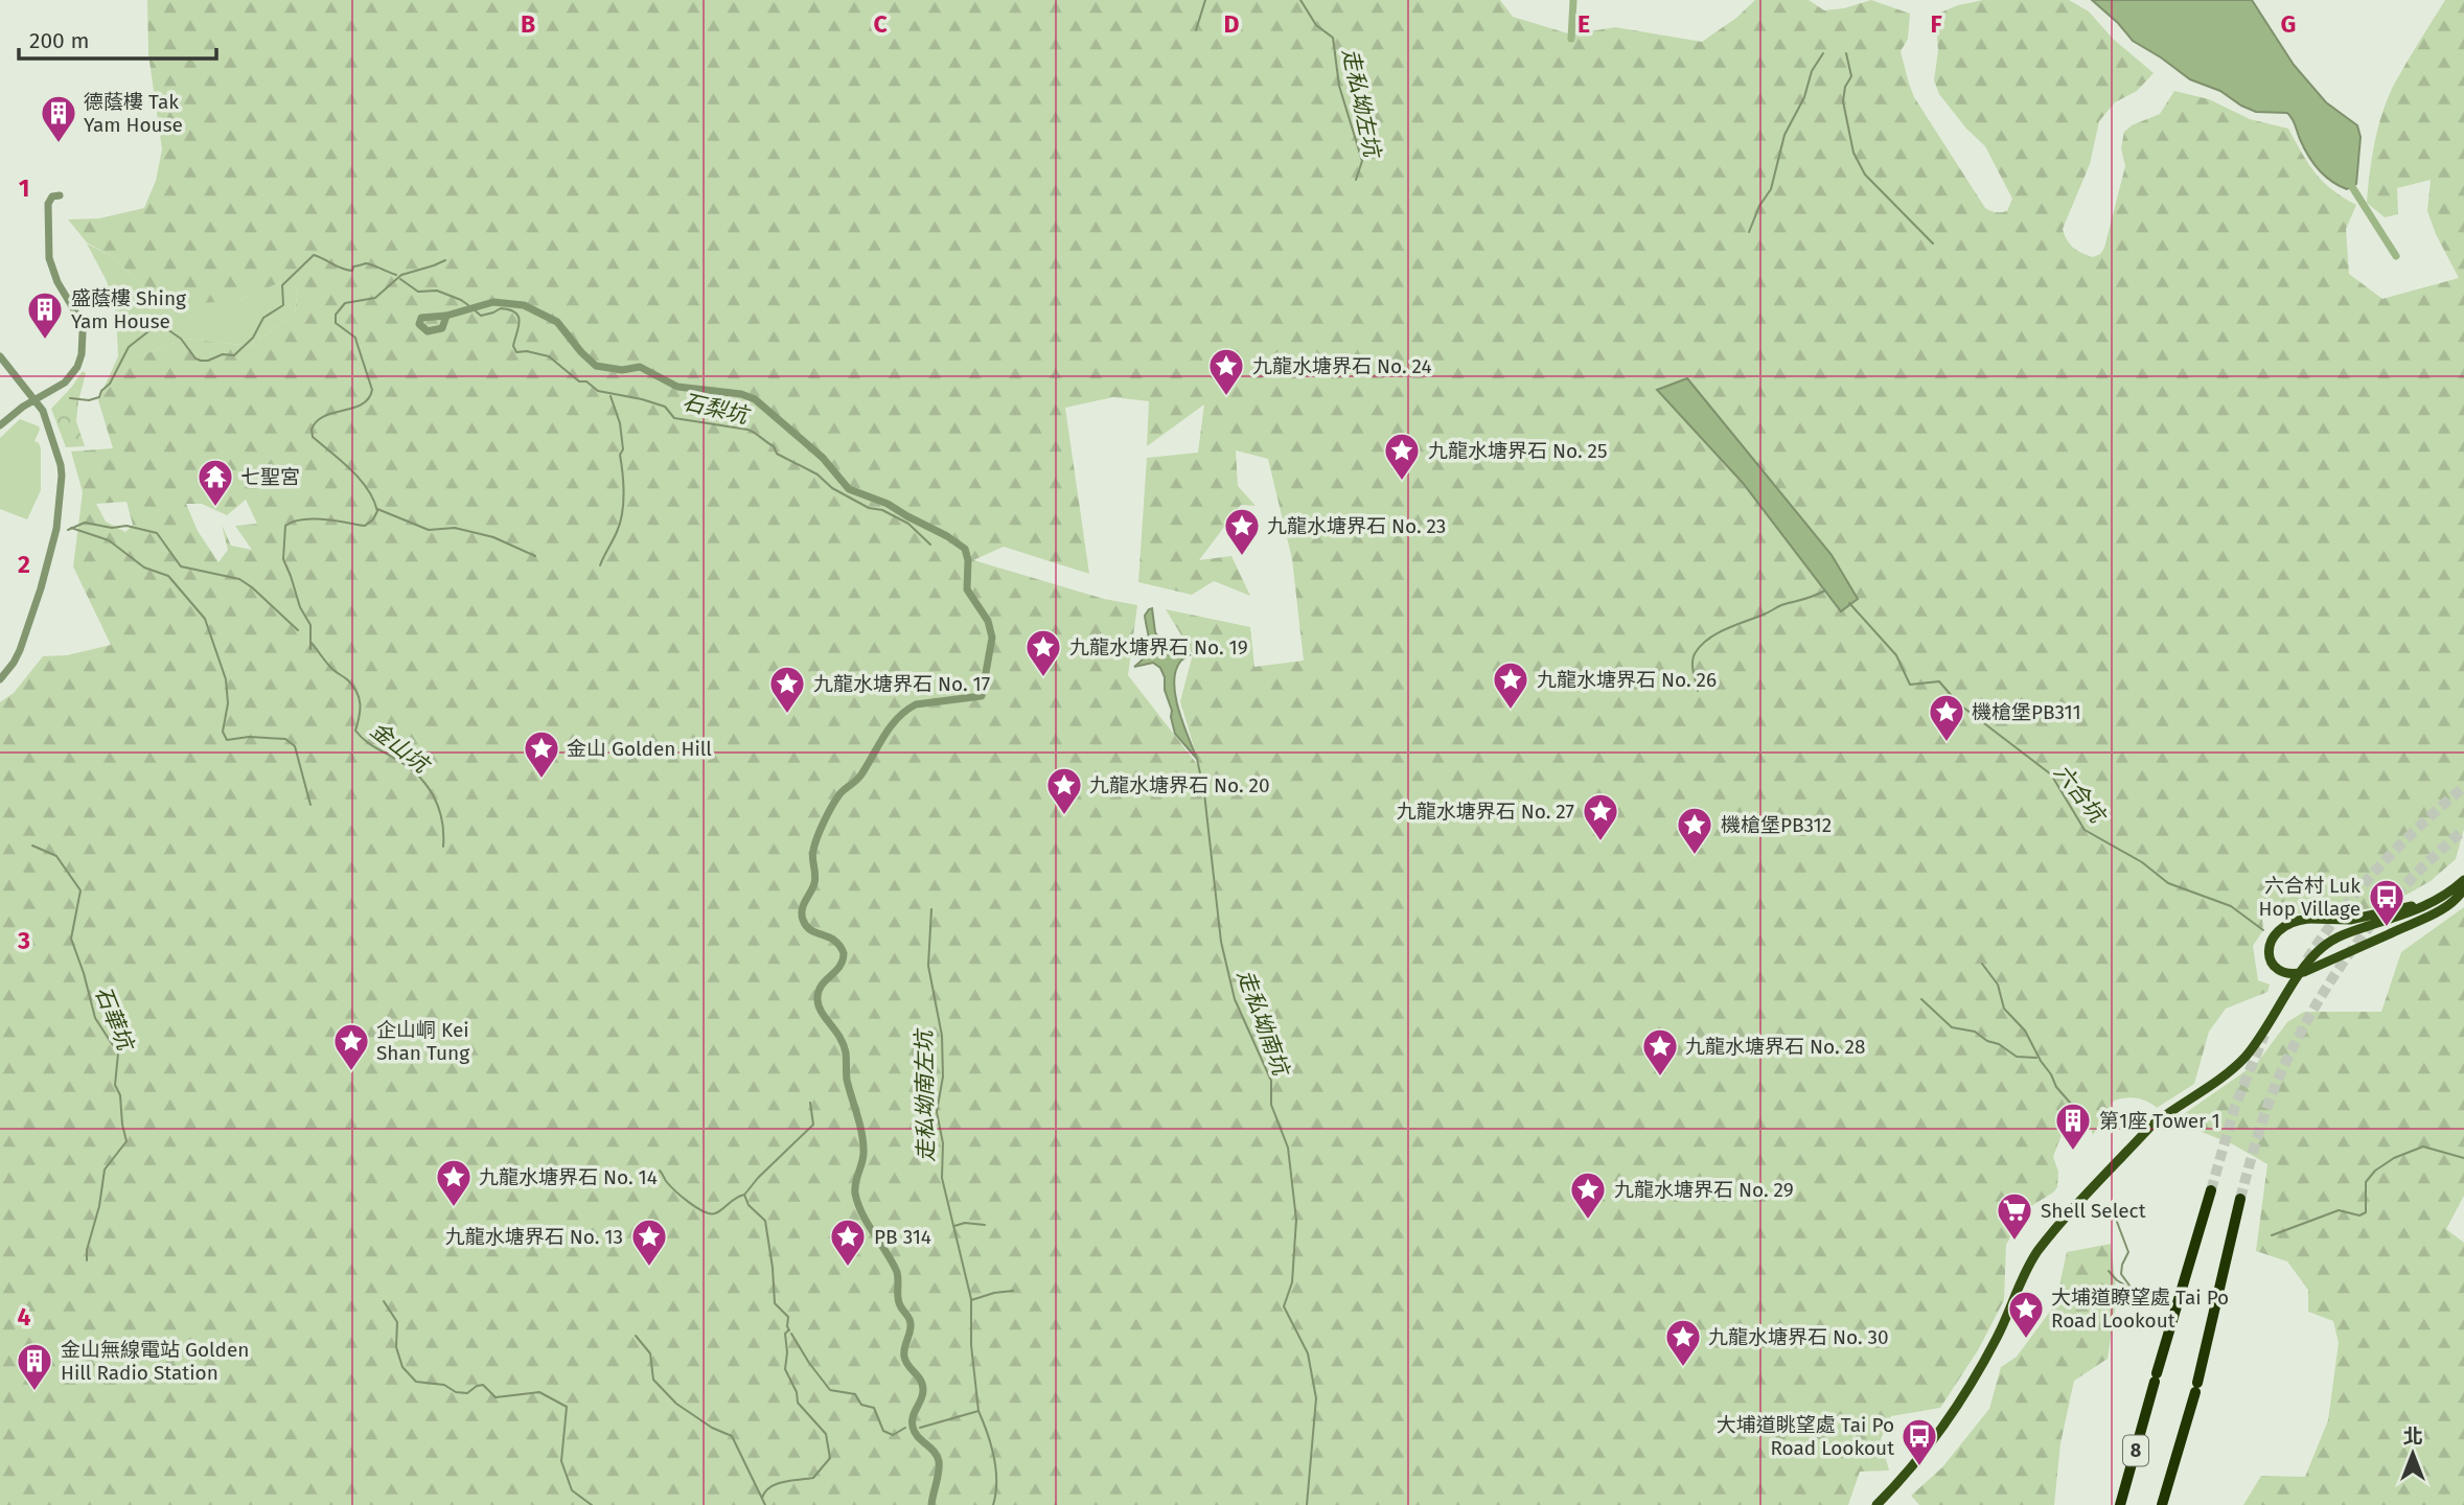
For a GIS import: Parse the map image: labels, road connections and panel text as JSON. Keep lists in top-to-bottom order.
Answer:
{
  "streets": {
    "highway": ["8"]
  },
  "water": [
    "走私坳左坑",
    "石梨坑",
    "金山坑",
    "六合坑",
    "石華坑",
    "走私坳南坑",
    "走私坳南左坑"
  ],
  "places": {
    "building": [
      "德蔭樓 Tak Yam House",
      "盛蔭樓 Shing Yam House",
      "第1座 Tower 1",
      "金山無線電站 Golden Hill Radio Station"
    ],
    "place": [
      "九龍水塘界石 No. 24",
      "九龍水塘界石 No. 25",
      "九龍水塘界石 No. 23",
      "九龍水塘界石 No. 19",
      "九龍水塘界石 No. 26",
      "九龍水塘界石 No. 17",
      "機槍堡PB311",
      "金山 Golden Hill",
      "九龍水塘界石 No. 20",
      "九龍水塘界石 No. 27",
      "機槍堡PB312",
      "企山峒 Kei Shan Tung",
      "九龍水塘界石 No. 28",
      "九龍水塘界石 No. 14",
      "九龍水塘界石 No. 29",
      "九龍水塘界石 No. 13",
      "PB 314",
      "大埔道瞭望處 Tai Po Road Lookout",
      "九龍水塘界石 No. 30"
    ],
    "temple": ["七聖宮"],
    "bus stop": ["六合村 Luk Hop Village", "大埔道眺望處 Tai Po Road Lookout"],
    "supermarket": ["Shell Select"]
  },
  "scale_bar": "200 m",
  "north": "top",
  "grid": {
    "columns": [
      "B",
      "C",
      "D",
      "E",
      "F",
      "G"
    ],
    "rows": [
      "1",
      "2",
      "3",
      "4"
    ]
  }
}
